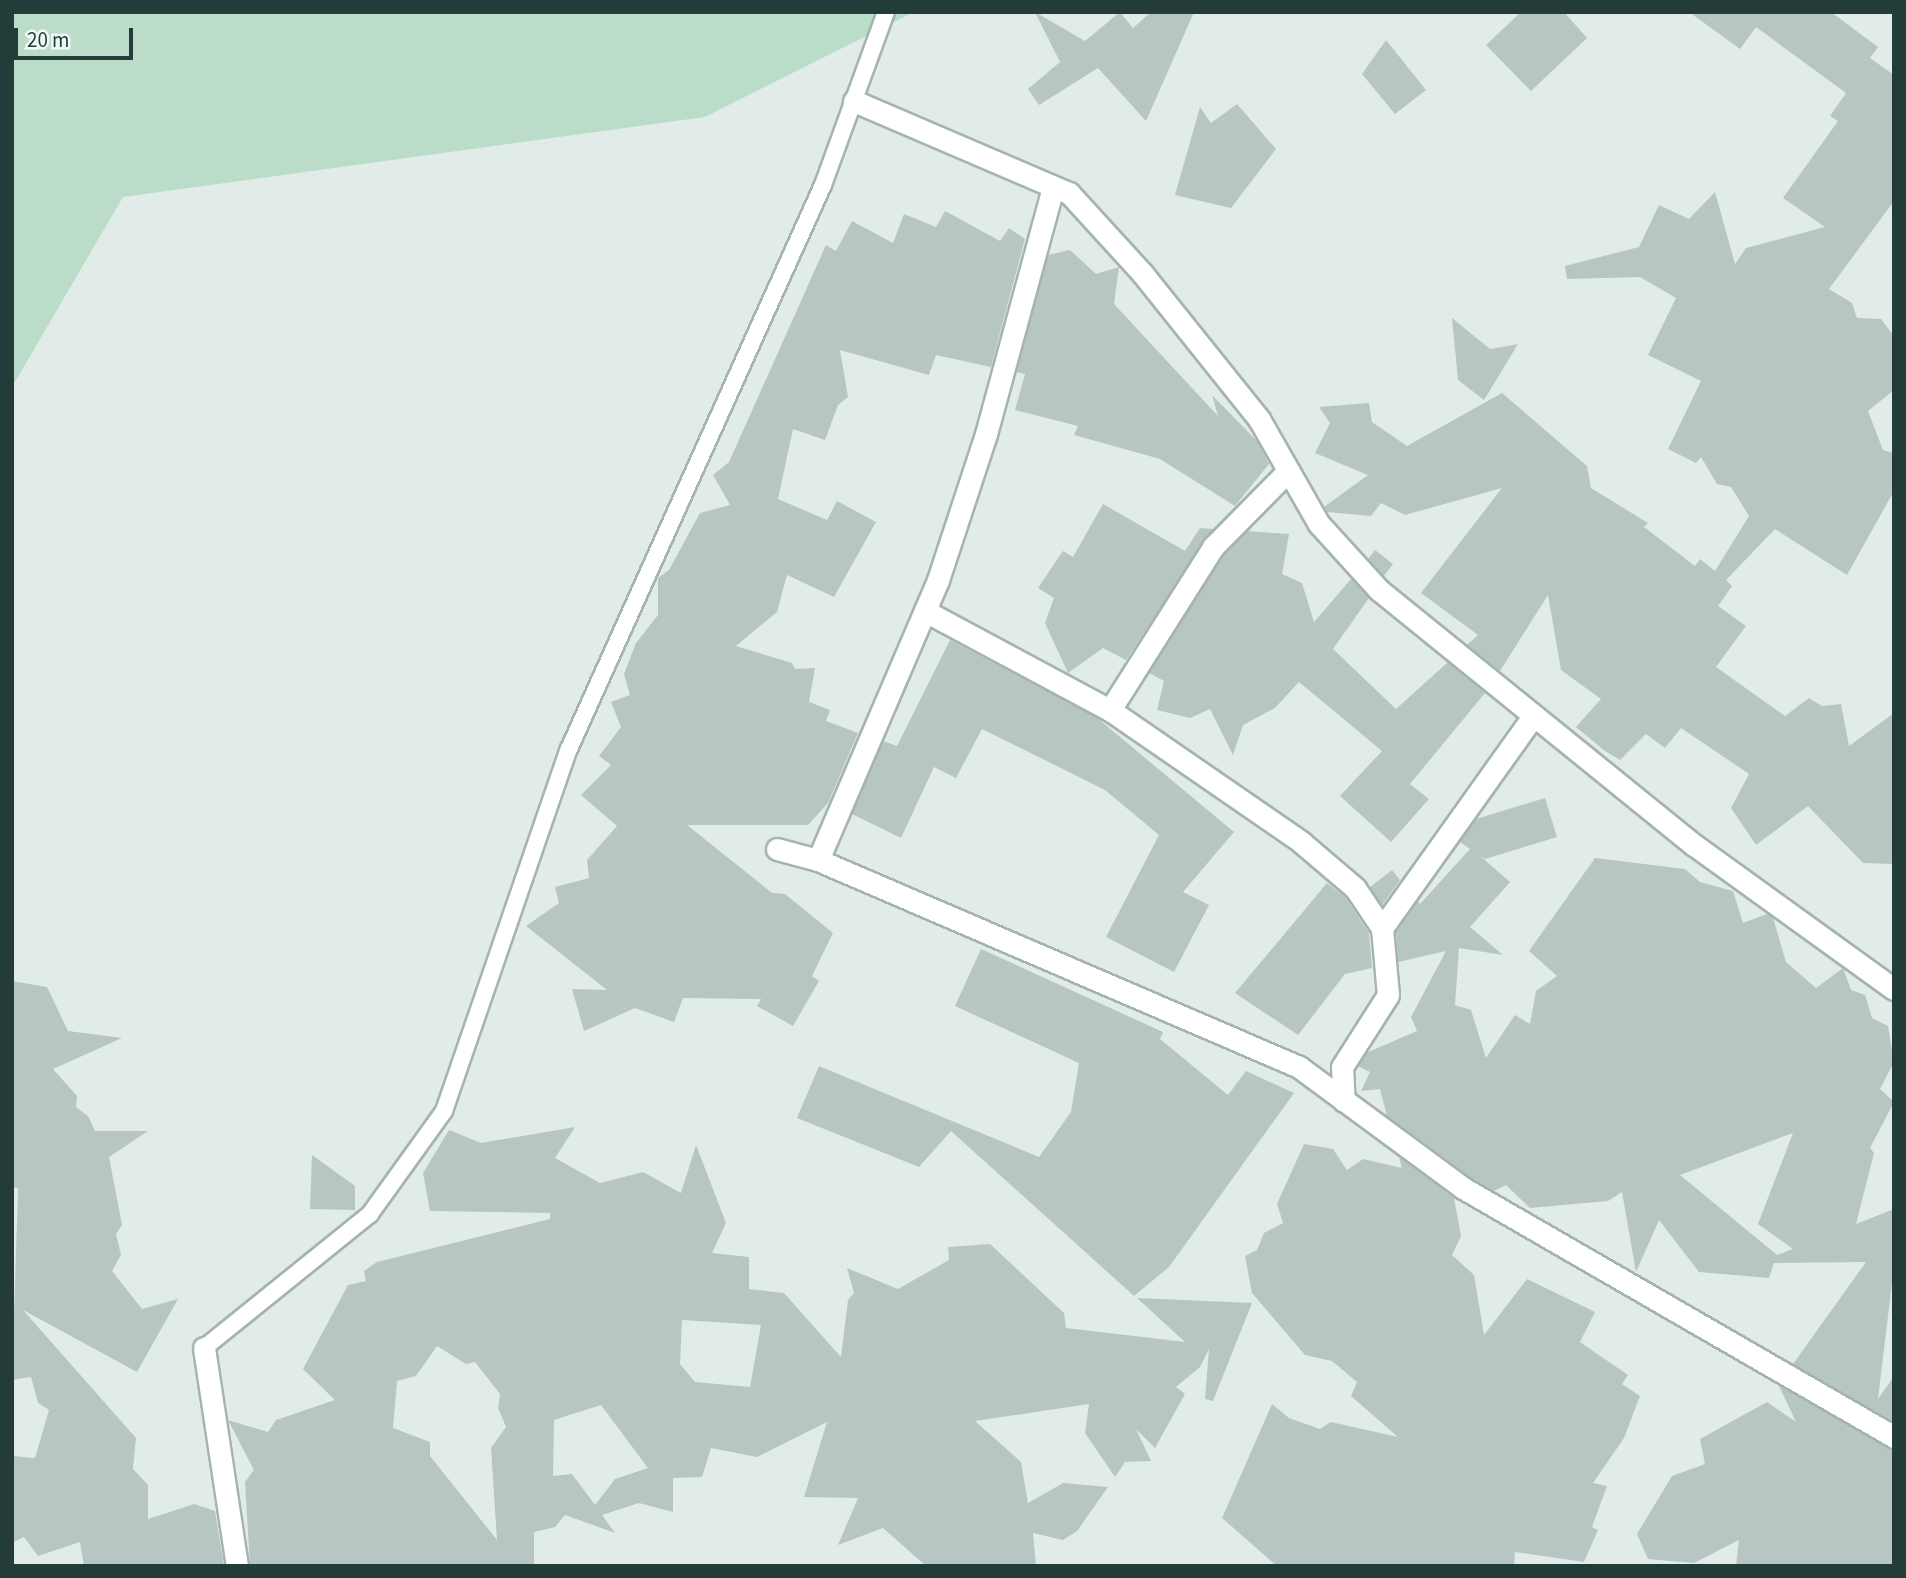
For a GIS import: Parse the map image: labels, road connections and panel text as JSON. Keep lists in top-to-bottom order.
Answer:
{
  "scale_bar": "20 m"
}
